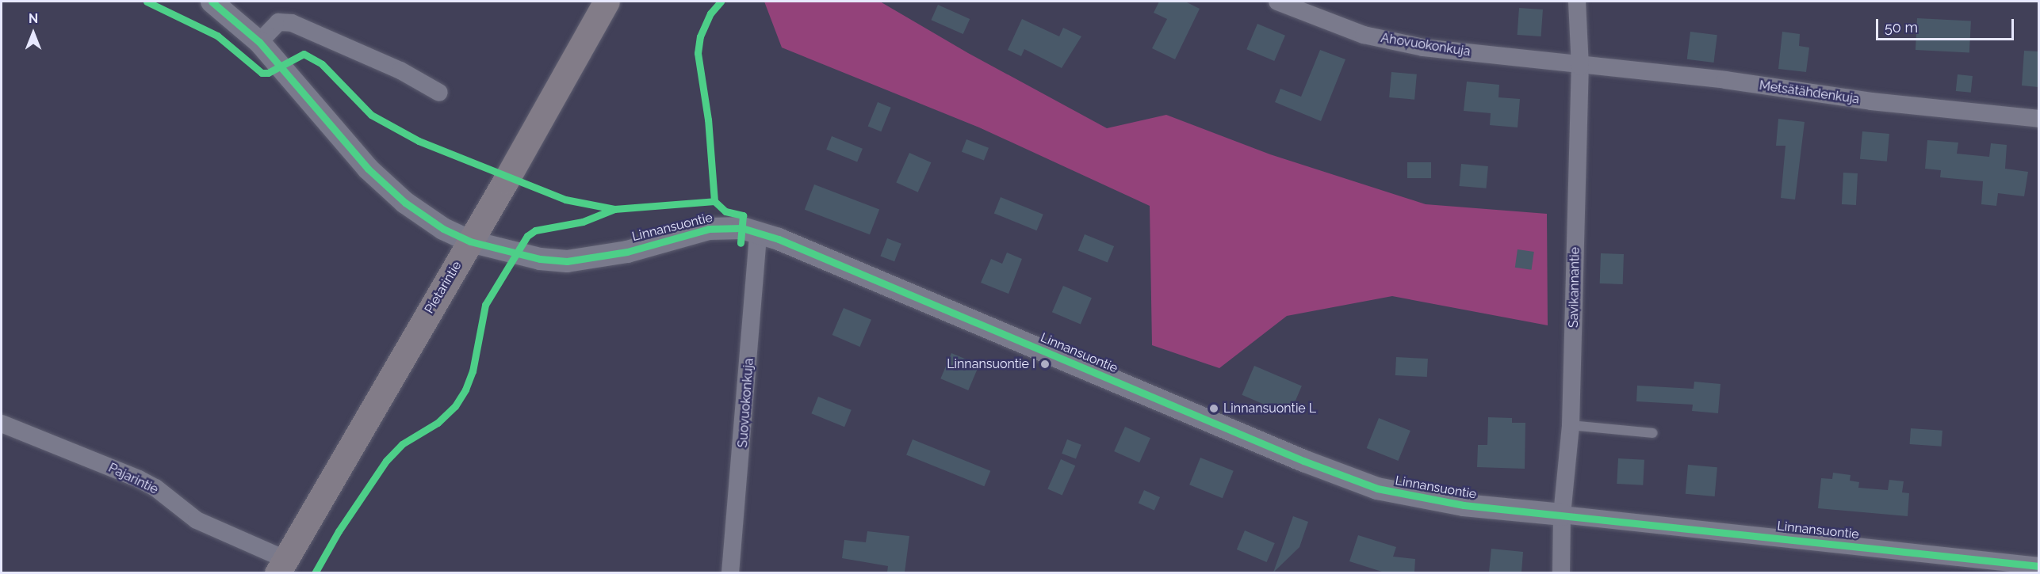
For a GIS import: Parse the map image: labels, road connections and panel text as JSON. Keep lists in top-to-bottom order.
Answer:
{
  "streets": {
    "main road": ["Pietarintie"],
    "street": [
      "Ahovuokonkuja",
      "Metsätähdenkuja",
      "Linnansuontie",
      "Savikannantie",
      "Suovuokonkuja",
      "Pajarintie"
    ]
  },
  "crossings": [
    ["Ahovuokonkuja", "Metsätähdenkuja"],
    ["Ahovuokonkuja", "Savikannantie"],
    ["Metsätähdenkuja", "Savikannantie"],
    ["Linnansuontie", "Pietarintie"],
    ["Linnansuontie", "Savikannantie"],
    ["Linnansuontie", "Suovuokonkuja"],
    ["Pietarintie", "Pajarintie"]
  ],
  "places": ["Linnansuontie I", "Linnansuontie L"],
  "scale_bar": "50 m",
  "north": "top"
}
